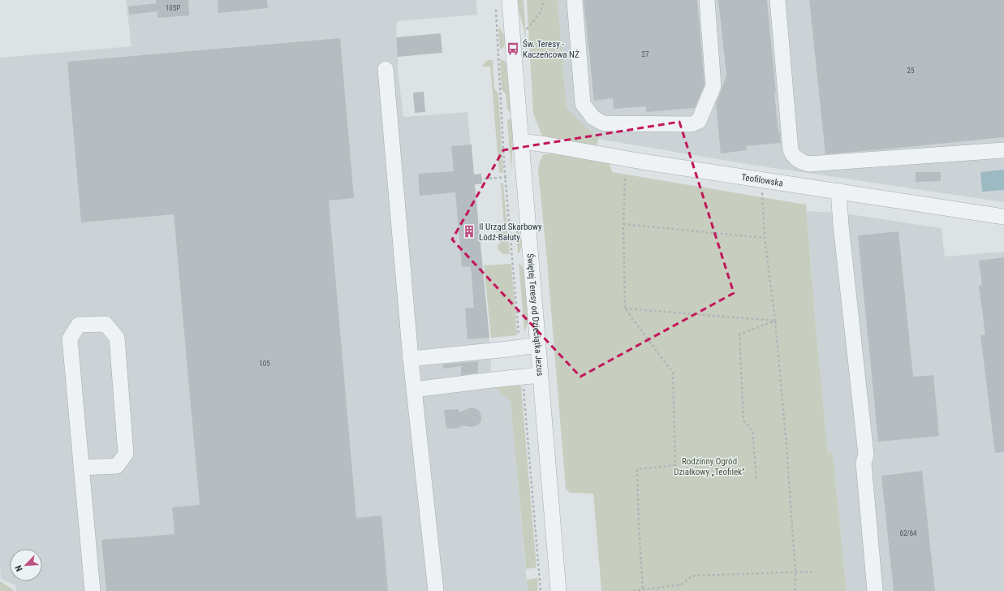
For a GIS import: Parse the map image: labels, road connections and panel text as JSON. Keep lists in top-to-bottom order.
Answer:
{
  "streets": {
    "street": ["Teofilowska", "Świętej Teresy od Dzieciątka Jezus"]
  },
  "crossings": [
    ["Teofilowska", "Świętej Teresy od Dzieciątka Jezus"]
  ],
  "parks": ["Rodzinny Ogród Działkowy „Teofilek”"],
  "places": {
    "bus stop": ["Św. Teresy - Kaczeńcowa NŻ"],
    "building": ["II Urząd Skarbowy Łódź-Bałuty"]
  },
  "house_numbers": [
    "105P",
    "27",
    "25",
    "105",
    "62/64"
  ],
  "north": "bottom left"
}
